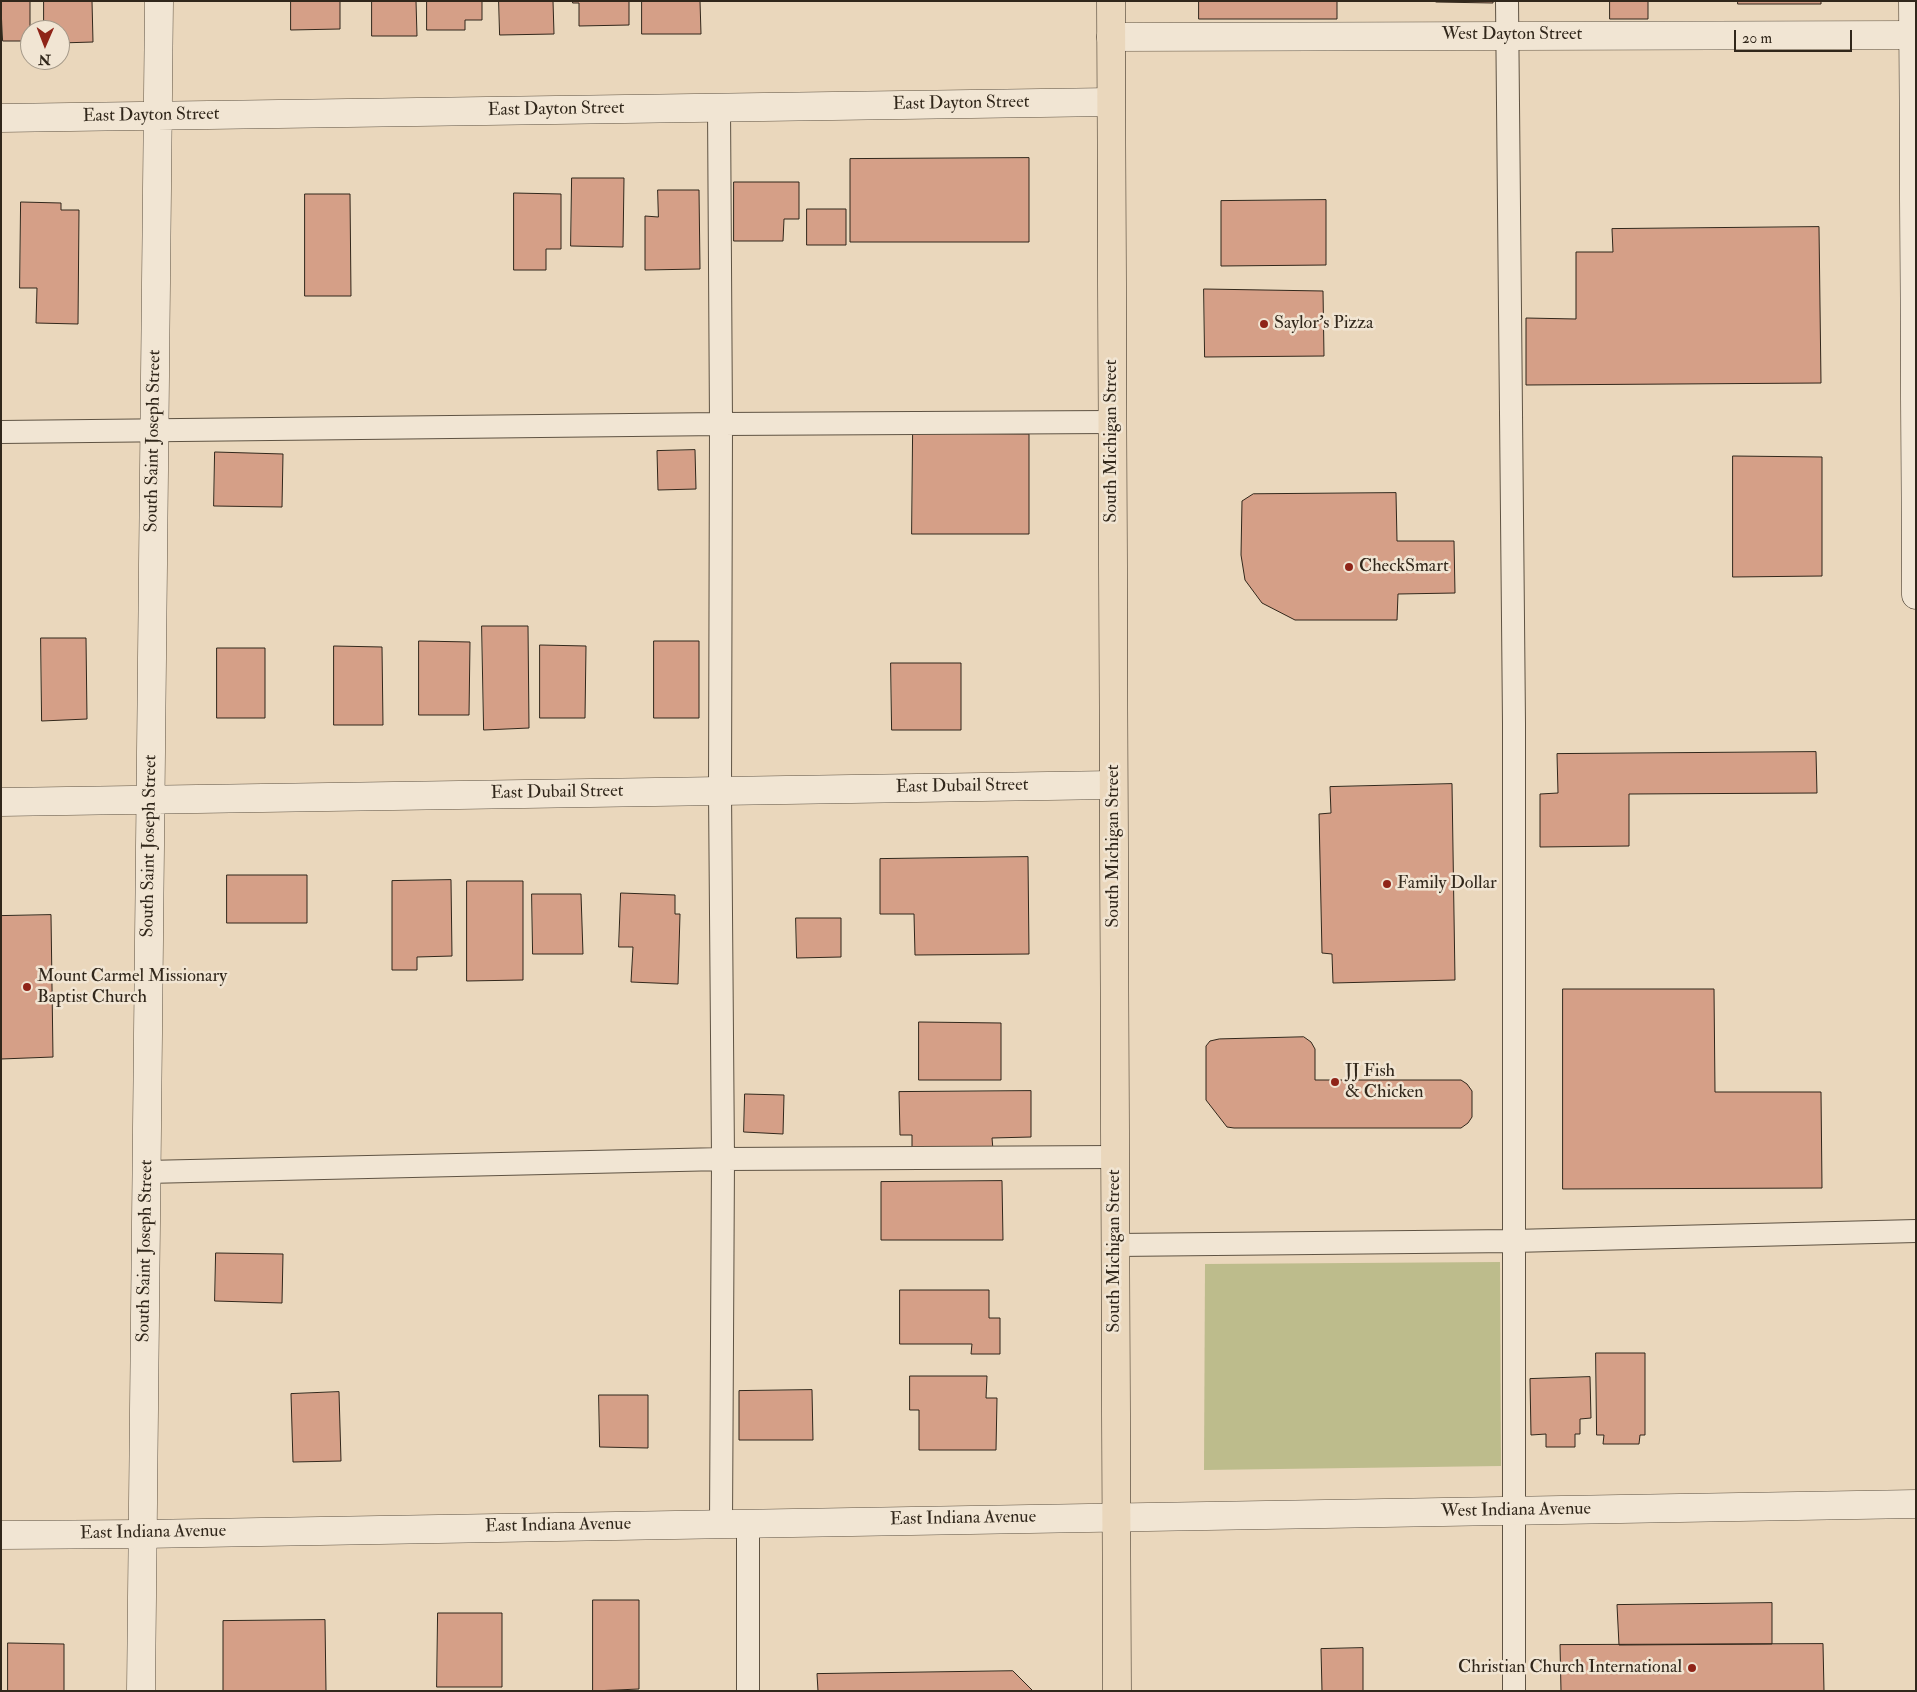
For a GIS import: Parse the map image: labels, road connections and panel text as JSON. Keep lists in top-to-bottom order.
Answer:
{
  "streets": {
    "main road": ["South Michigan Street"],
    "street": [
      "West Dayton Street",
      "East Dayton Street",
      "South Saint Joseph Street",
      "East Dubail Street",
      "West Indiana Avenue",
      "East Indiana Avenue"
    ]
  },
  "crossings": [
    ["West Dayton Street", "South Michigan Street"],
    ["East Dayton Street", "South Saint Joseph Street"],
    ["East Dayton Street", "South Michigan Street"],
    ["South Saint Joseph Street", "East Dubail Street"],
    ["South Saint Joseph Street", "East Indiana Avenue"],
    ["South Michigan Street", "East Dubail Street"],
    ["South Michigan Street", "West Indiana Avenue"],
    ["South Michigan Street", "East Indiana Avenue"],
    ["West Indiana Avenue", "East Indiana Avenue"]
  ],
  "places": [
    "Saylor's Pizza",
    "CheckSmart",
    "Family Dollar",
    "Mount Carmel Missionary Baptist Church",
    "JJ Fish & Chicken",
    "Christian Church International"
  ],
  "scale_bar": "20 m",
  "north": "bottom"
}
